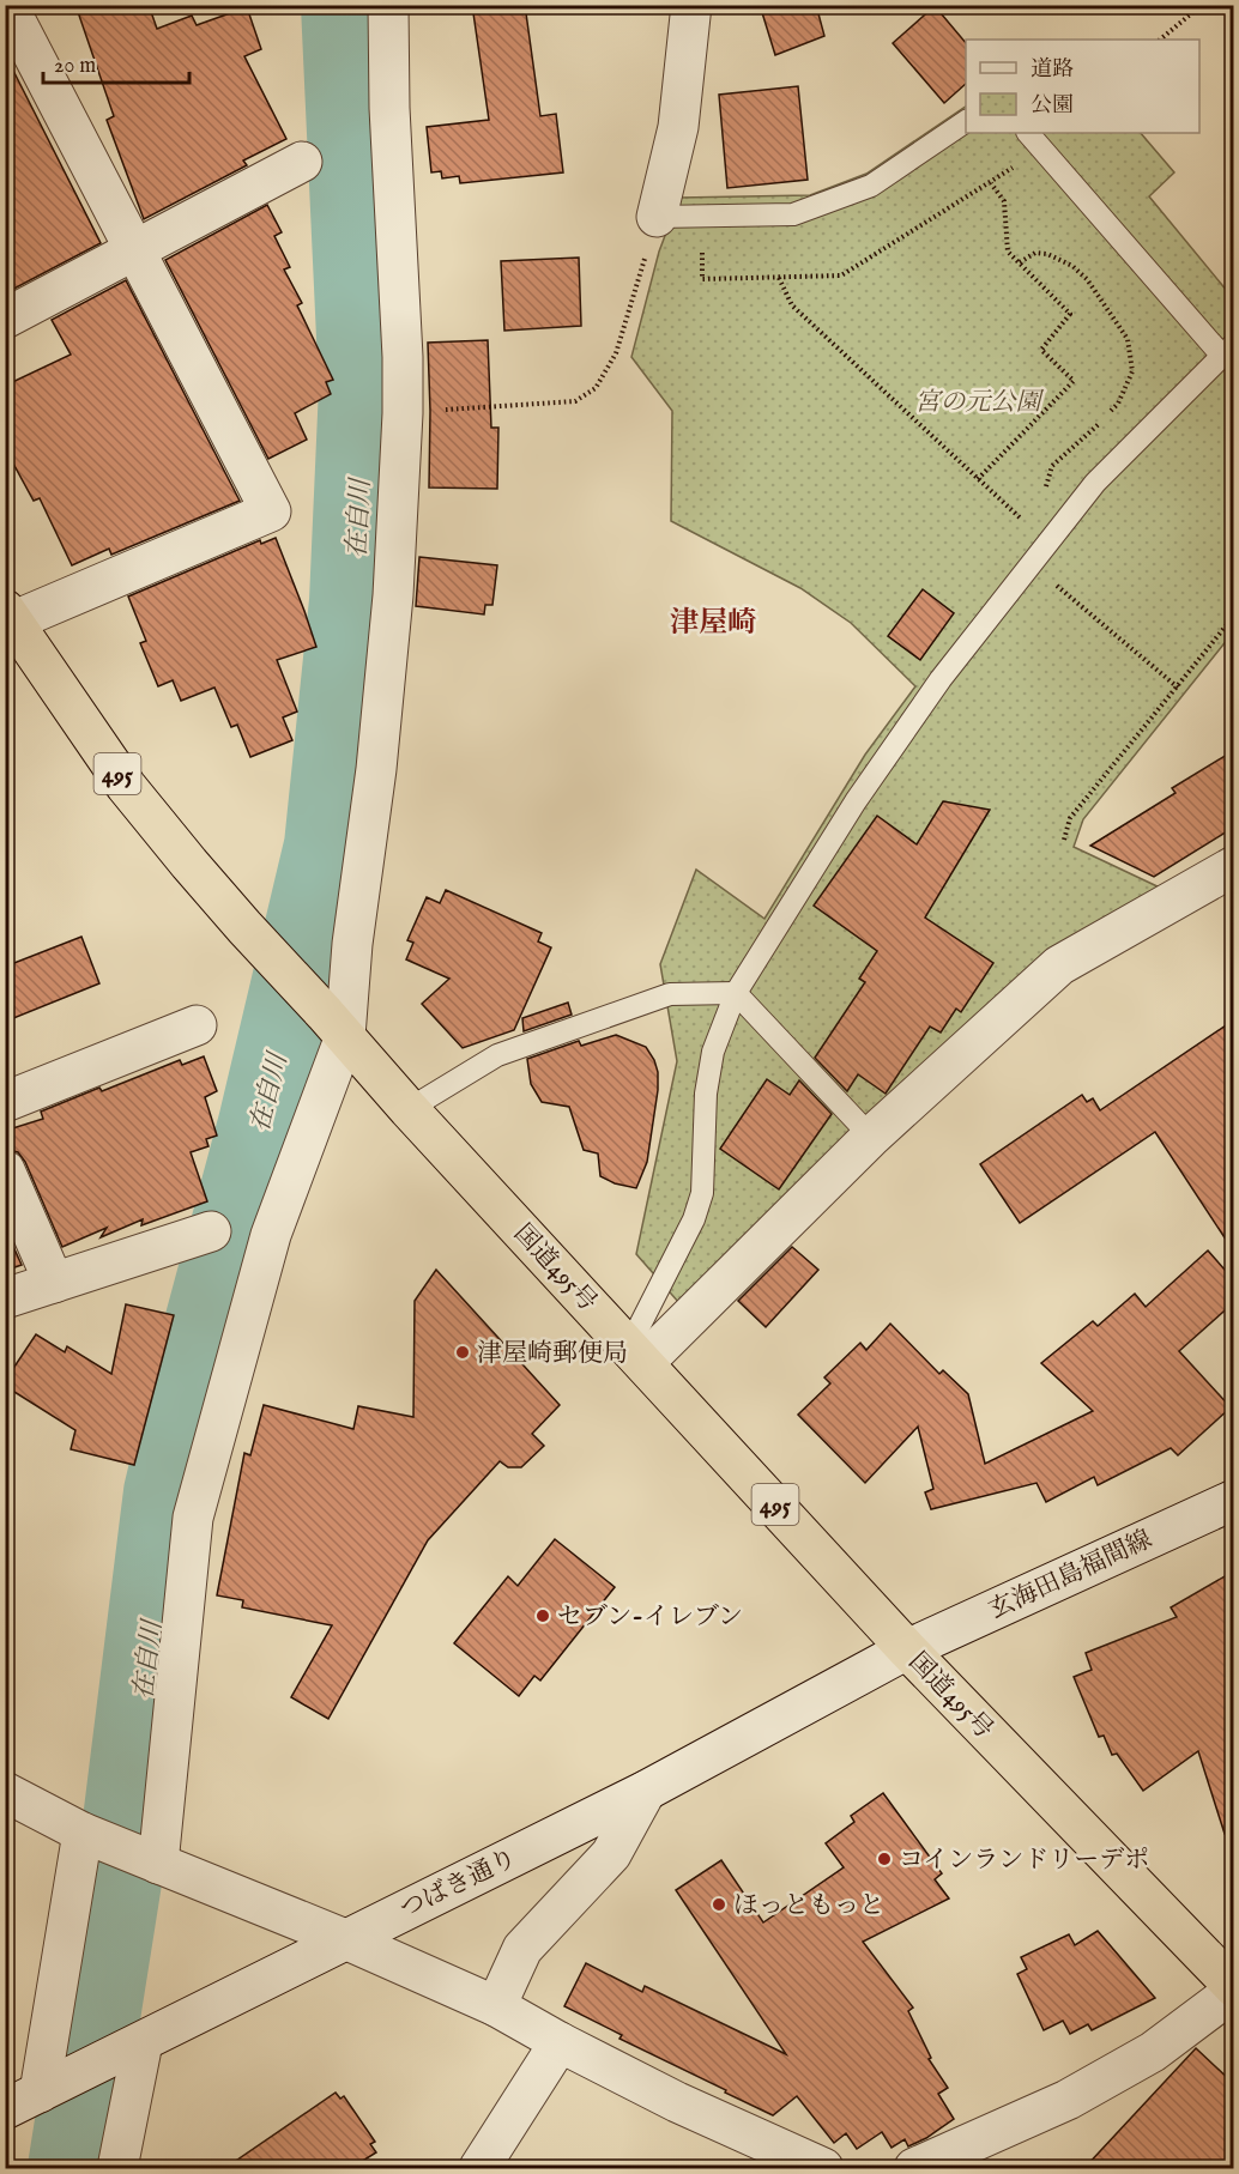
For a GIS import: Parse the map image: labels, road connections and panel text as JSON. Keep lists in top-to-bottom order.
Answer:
{
  "streets": {
    "highway": ["495", "国道495号"],
    "street": ["玄海田島福間線", "つばき通り"]
  },
  "crossings": [
    ["国道495号", "玄海田島福間線"],
    ["国道495号", "つばき通り"],
    ["玄海田島福間線", "つばき通り"]
  ],
  "districts": ["津屋崎"],
  "water": ["在自川"],
  "parks": ["宮の元公園"],
  "places": [
    "津屋崎郵便局",
    "セブン-イレブン",
    "コインランドリーデポ",
    "ほっともっと"
  ],
  "legend": ["道路", "公園"],
  "scale_bar": "20 m"
}
